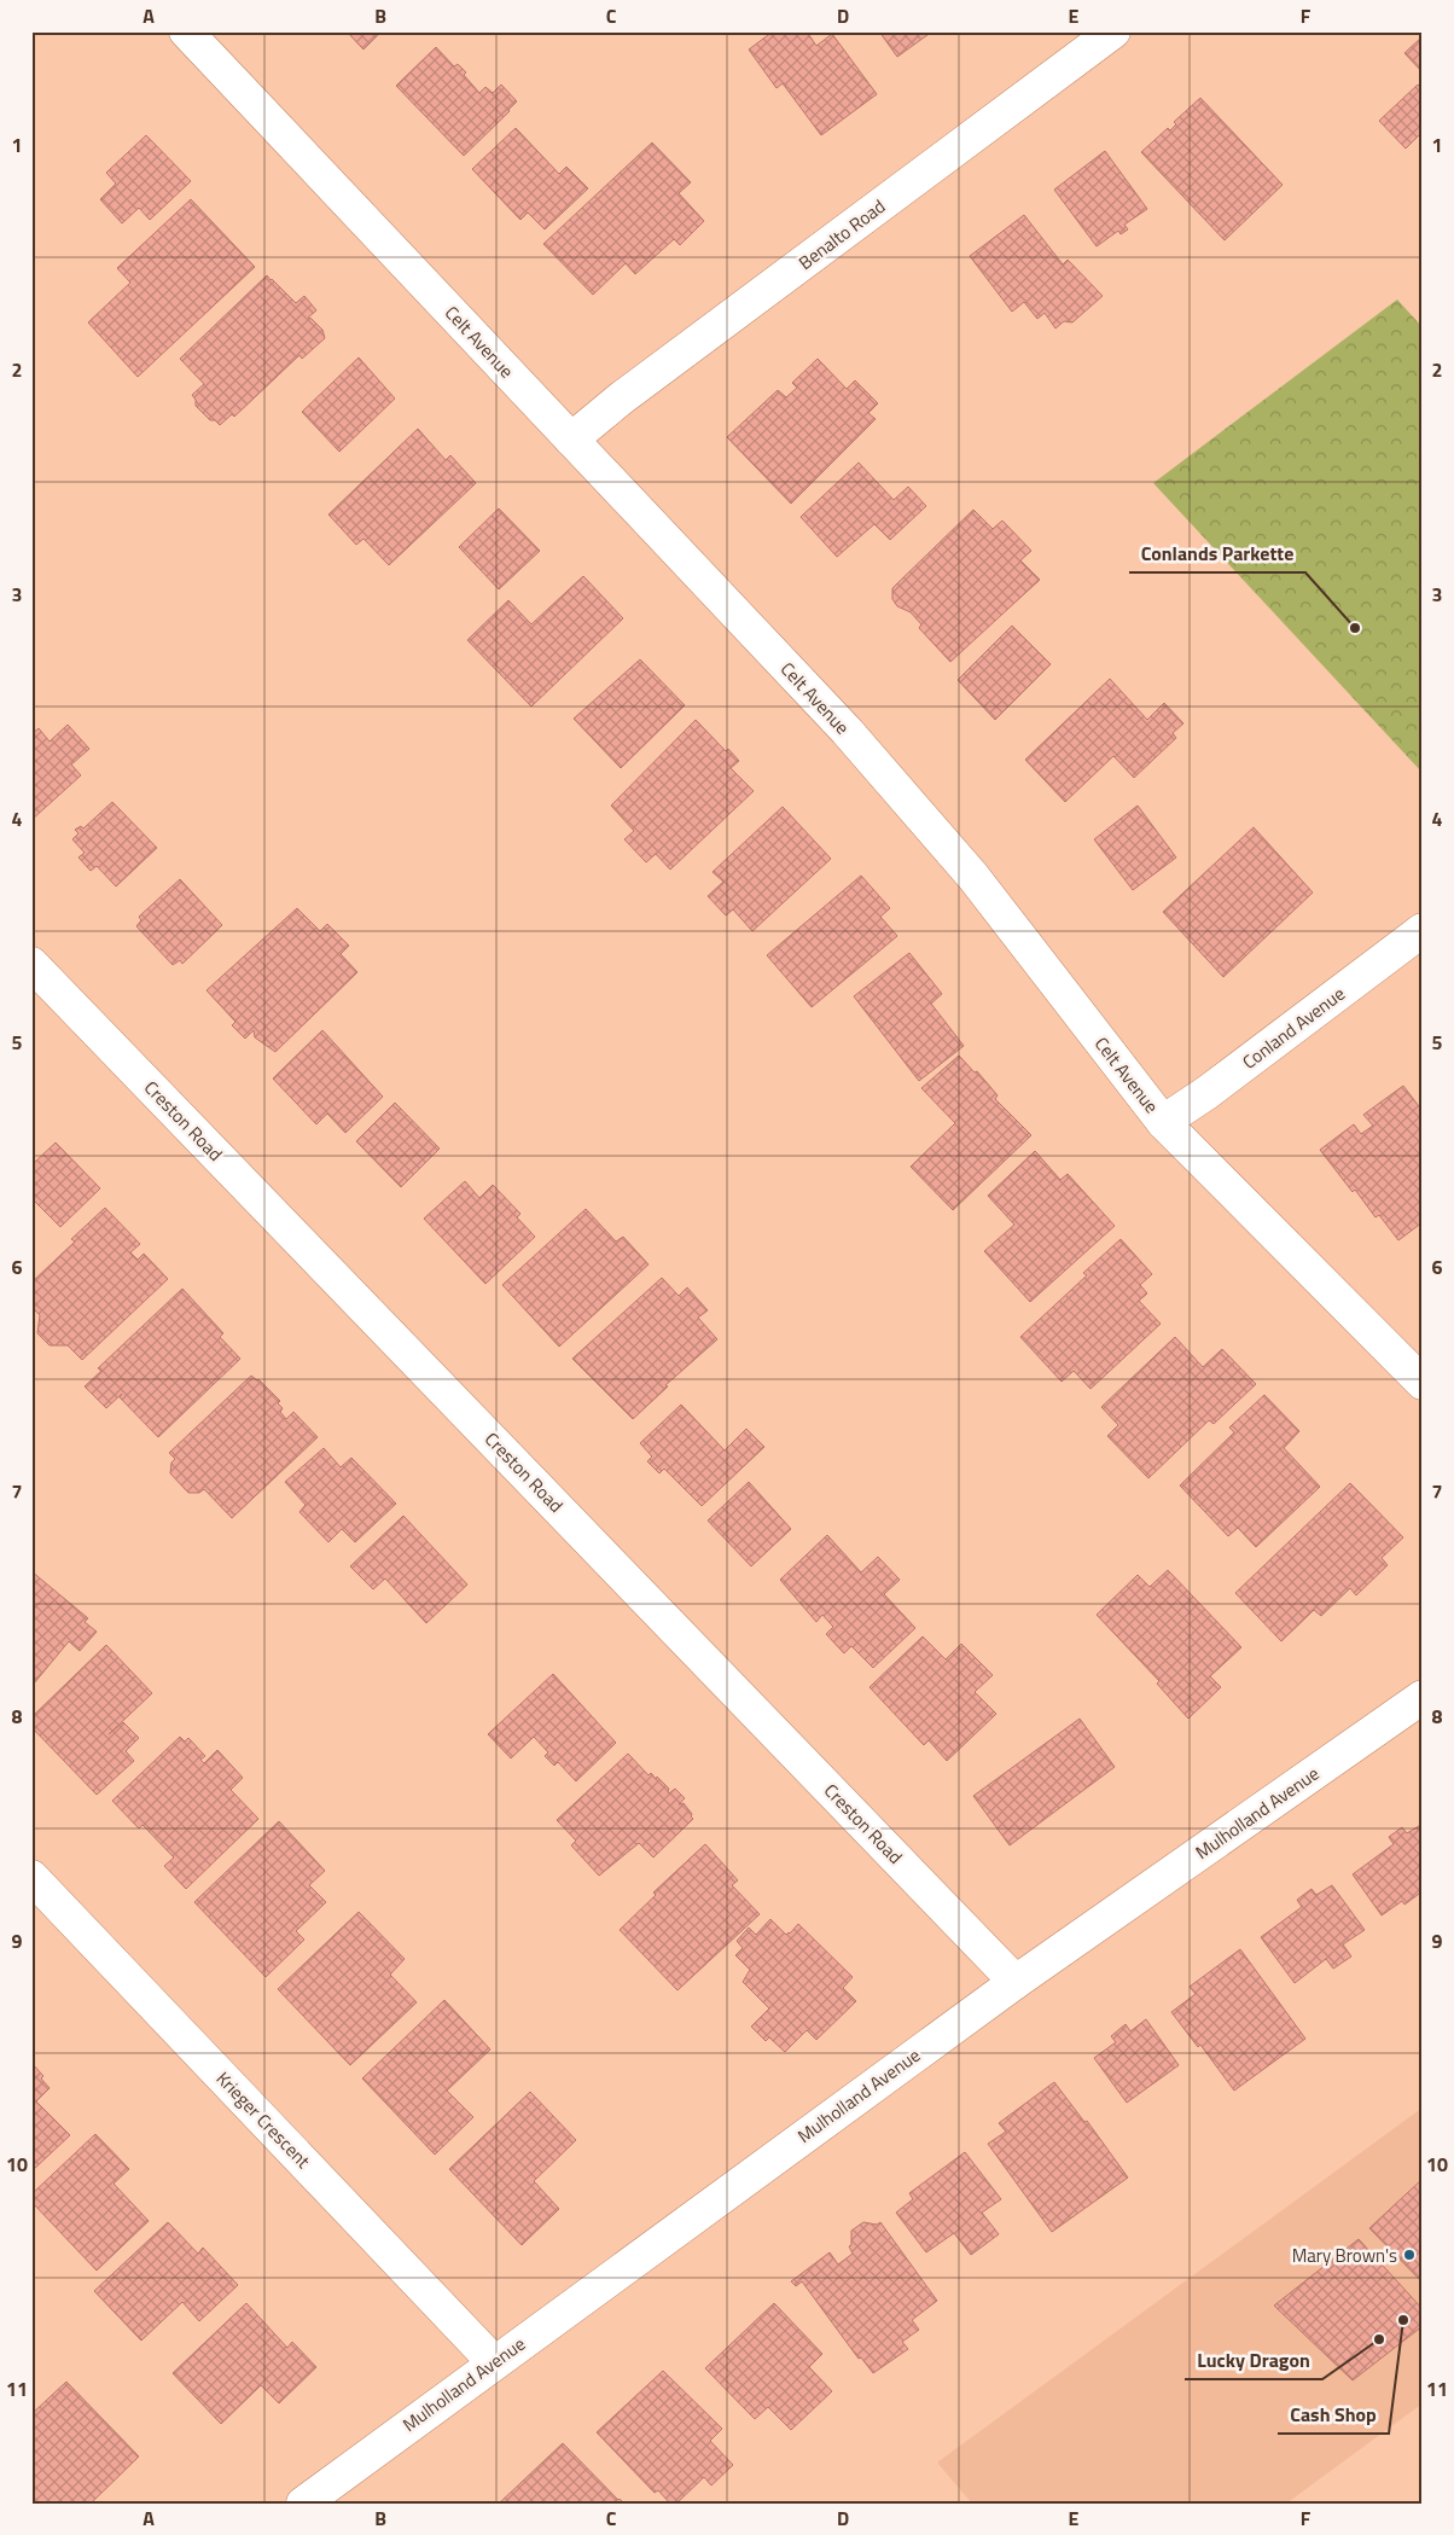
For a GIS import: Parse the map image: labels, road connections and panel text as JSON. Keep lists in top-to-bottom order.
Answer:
{
  "streets": {
    "street": [
      "Benalto Road",
      "Celt Avenue",
      "Conland Avenue",
      "Creston Road",
      "Mulholland Avenue",
      "Krieger Crescent"
    ]
  },
  "crossings": [
    ["Benalto Road", "Celt Avenue"],
    ["Celt Avenue", "Conland Avenue"],
    ["Creston Road", "Mulholland Avenue"],
    ["Mulholland Avenue", "Krieger Crescent"]
  ],
  "places": [
    "Conlands Parkette",
    "Mary Brown's",
    "Cash Shop",
    "Lucky Dragon"
  ],
  "grid": {
    "columns": [
      "A",
      "B",
      "C",
      "D",
      "E",
      "F"
    ],
    "rows": [
      "1",
      "2",
      "3",
      "4",
      "5",
      "6",
      "7",
      "8",
      "9",
      "10",
      "11"
    ]
  }
}
